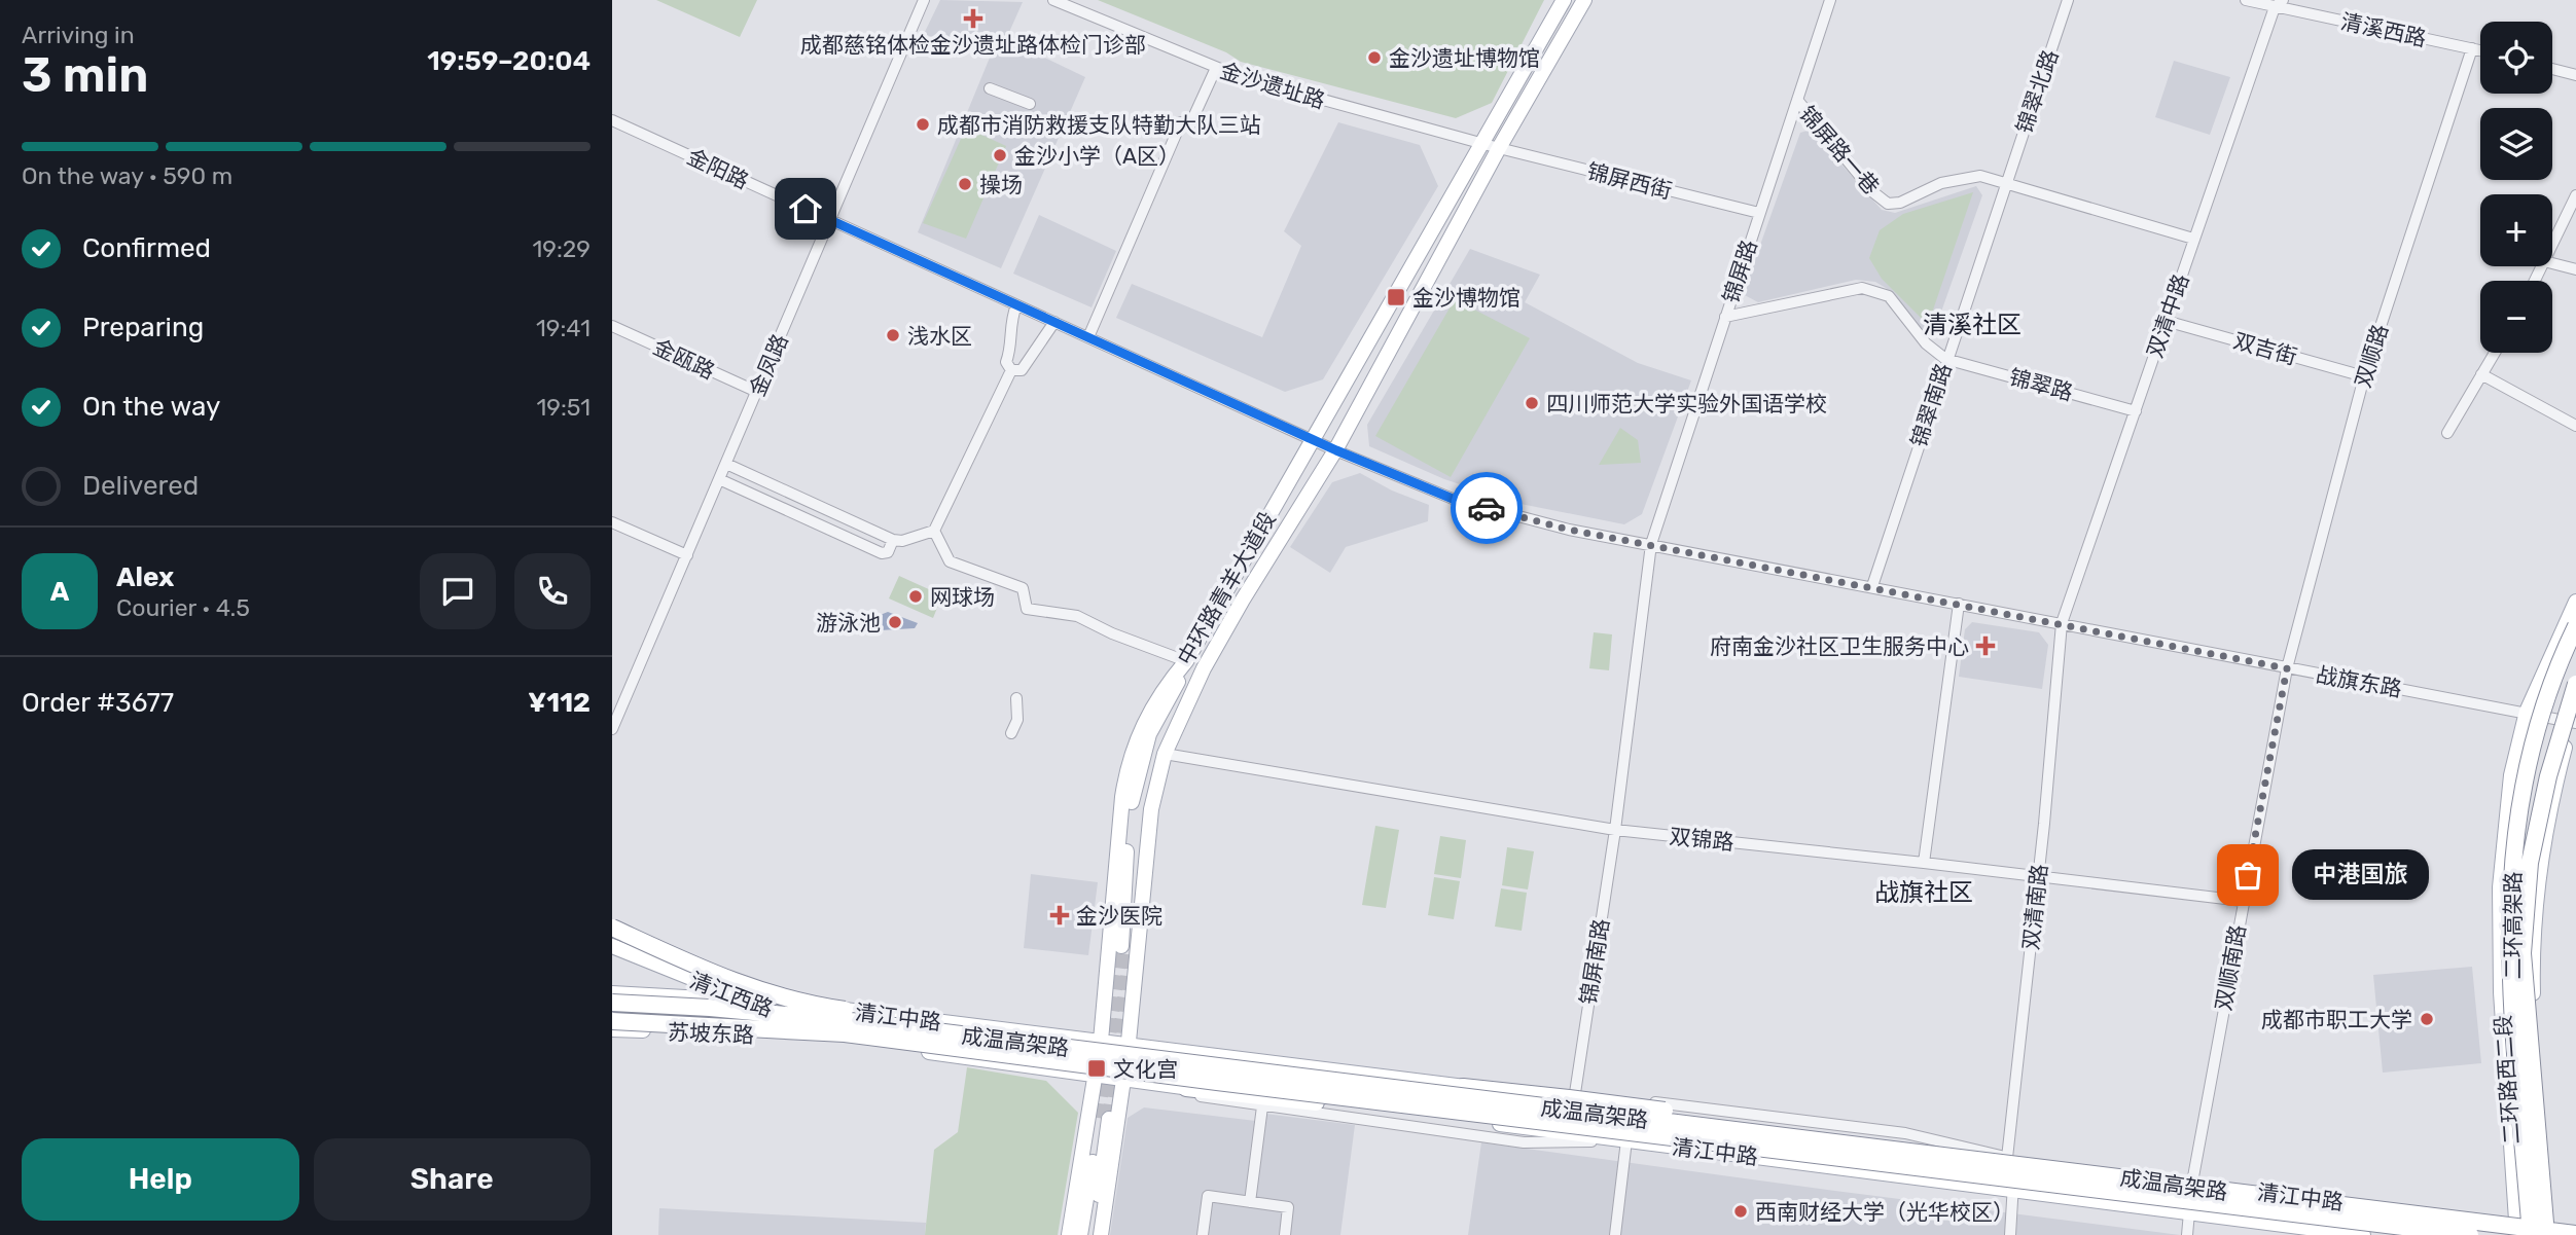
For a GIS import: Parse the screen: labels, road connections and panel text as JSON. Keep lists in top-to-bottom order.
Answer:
{
  "streets": {
    "highway": ["二环高架路", "成温高架路"],
    "main road": [
      "中环路青羊大道段",
      "清江西路",
      "清江中路",
      "苏坡东路",
      "二环路西二段"
    ],
    "street": [
      "清溪西路",
      "金沙遗址路",
      "锦翠北路",
      "锦屏路一巷",
      "金阳路",
      "锦屏西街",
      "锦屏路",
      "双清中路",
      "双吉街",
      "双顺路",
      "金瓯路",
      "金凤路",
      "锦翠路",
      "锦翠南路",
      "战旗东路",
      "双锦路",
      "双清南路",
      "锦屏南路",
      "双顺南路"
    ]
  },
  "crossings": [
    ["清溪西路", "双清中路"],
    ["清溪西路", "双顺路"],
    ["金沙遗址路", "锦屏西街"],
    ["金沙遗址路", "中环路青羊大道段"],
    ["锦翠北路", "锦屏路一巷"],
    ["锦翠北路", "锦翠南路"],
    ["锦屏路一巷", "锦屏路"],
    ["锦屏路一巷", "锦翠南路"],
    ["金阳路", "锦屏路"],
    ["金阳路", "金凤路"],
    ["金阳路", "中环路青羊大道段"],
    ["金阳路", "战旗东路"],
    ["锦屏西街", "锦屏路"],
    ["锦屏西街", "中环路青羊大道段"],
    ["锦屏路", "战旗东路"],
    ["锦屏路", "双锦路"],
    ["锦屏路", "锦屏南路"],
    ["双清中路", "双吉街"],
    ["双清中路", "锦翠路"],
    ["双清中路", "战旗东路"],
    ["双清中路", "双清南路"],
    ["双吉街", "双顺路"],
    ["双顺路", "战旗东路"],
    ["双顺路", "双顺南路"],
    ["金瓯路", "金凤路"],
    ["锦翠路", "锦翠南路"],
    ["锦翠南路", "战旗东路"],
    ["中环路青羊大道段", "双锦路"],
    ["中环路青羊大道段", "清江中路"],
    ["战旗东路", "双清南路"],
    ["战旗东路", "双顺南路"],
    ["战旗东路", "二环路西二段"],
    ["双锦路", "双清南路"],
    ["双锦路", "锦屏南路"],
    ["双锦路", "双顺南路"],
    ["双清南路", "清江中路"],
    ["二环高架路", "清江中路"],
    ["二环高架路", "二环路西二段"],
    ["锦屏南路", "清江中路"],
    ["双顺南路", "清江中路"],
    ["清江西路", "清江中路"],
    ["清江西路", "苏坡东路"],
    ["清江中路", "苏坡东路"],
    ["清江中路", "成温高架路"],
    ["清江中路", "二环路西二段"]
  ],
  "districts": ["清溪社区", "战旗社区"],
  "places": {
    "health": ["成都慈铭体检金沙遗址路体检门诊部", "府南金沙社区卫生服务中心", "金沙医院"],
    "other": [
      "金沙遗址博物馆",
      "成都市消防救援支队特勤大队三站",
      "金沙小学（A区）",
      "操场",
      "浅水区",
      "四川师范大学实验外国语学校",
      "网球场",
      "游泳池",
      "中港国旅",
      "成都市职工大学",
      "西南财经大学（光华校区）"
    ],
    "transit": ["金沙博物馆", "文化宫"]
  },
  "page": {
    "heading": ["3 min", "Arriving in", "19:59–20:04"],
    "panel": [
      "Alex",
      "Courier · 4.5",
      "Order #3677",
      "¥112"
    ],
    "map_buttons": ["+", "−"],
    "bar": "On the way · 590 m",
    "list": [
      ["Confirmed", "19:29"],
      ["Preparing", "19:41"],
      ["On the way", "19:51"],
      "Delivered"
    ],
    "round": "A",
    "bubble": "中港国旅",
    "buttons": ["Help", "Share"]
  }
}
